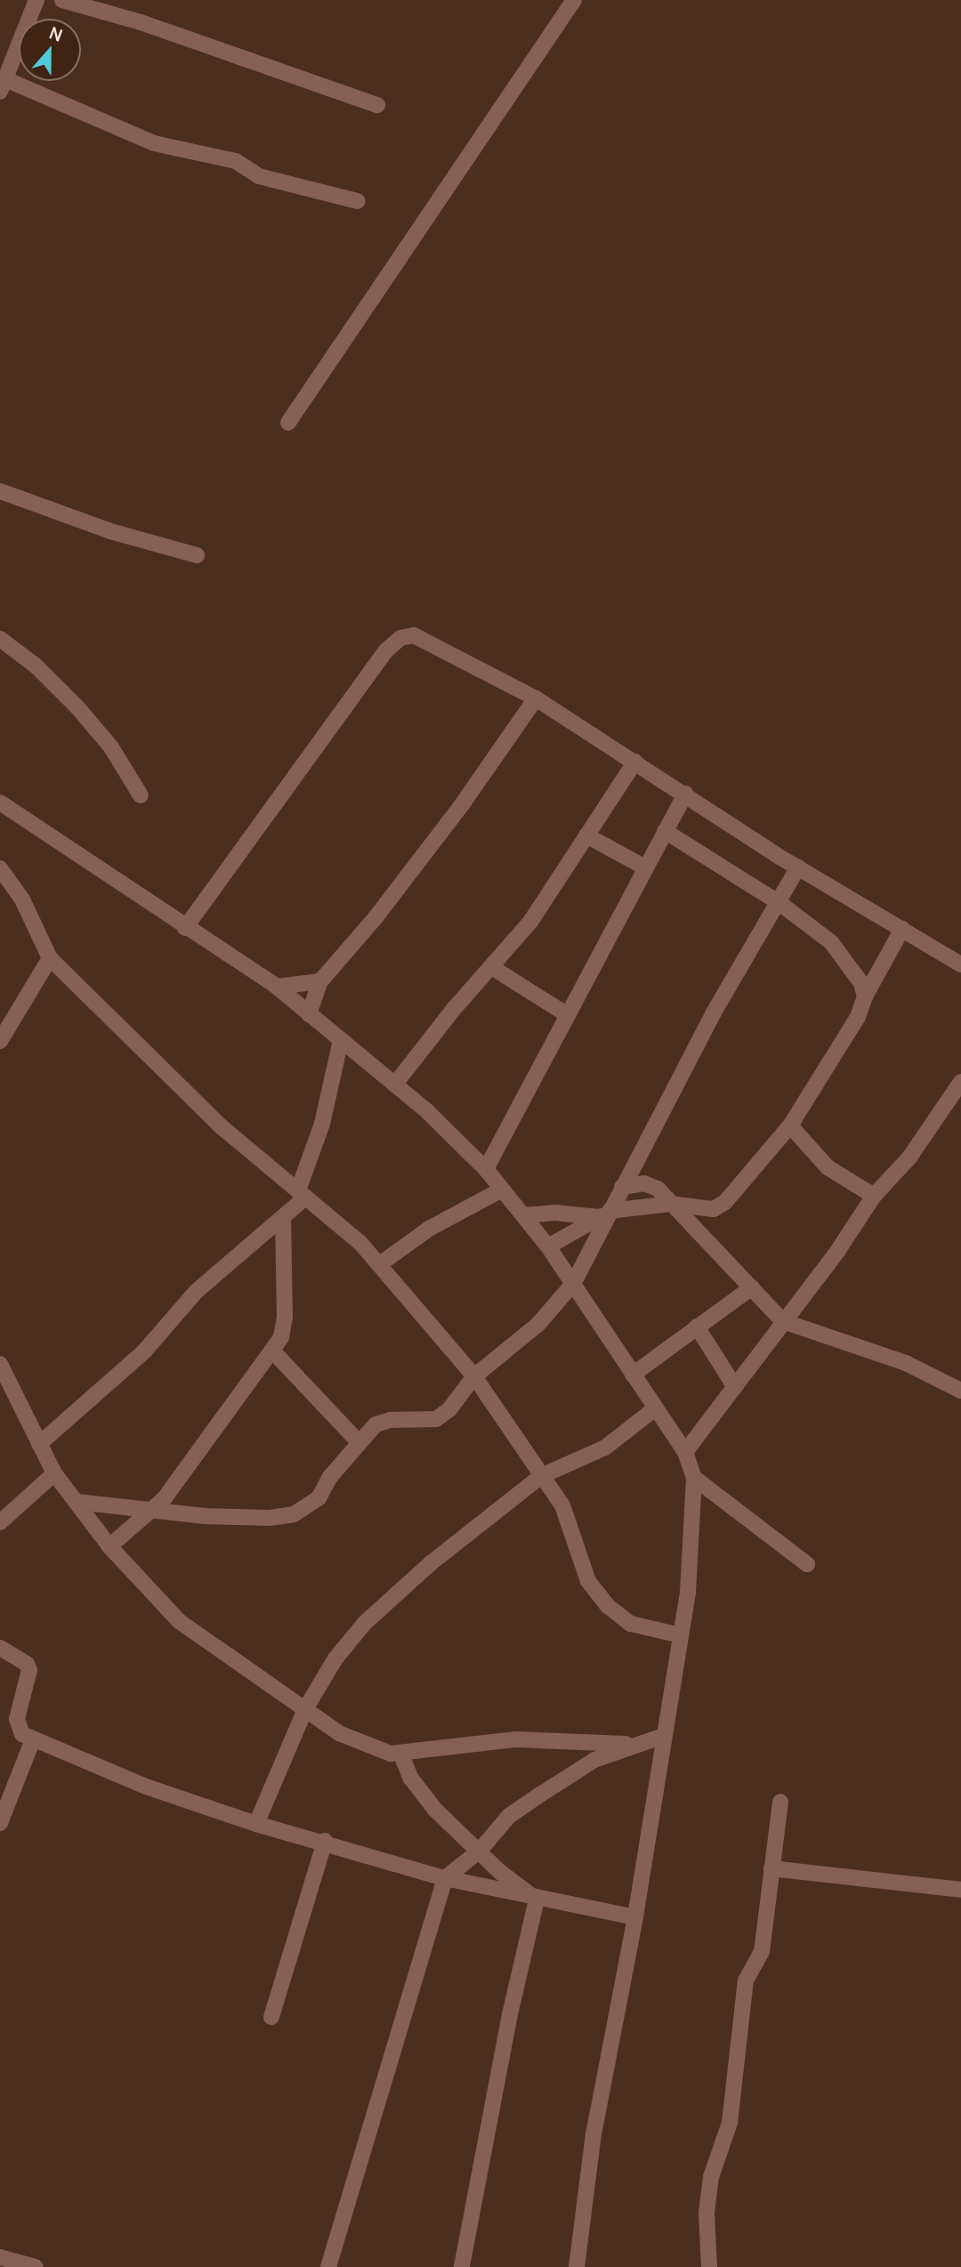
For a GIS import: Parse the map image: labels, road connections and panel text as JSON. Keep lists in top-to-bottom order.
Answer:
{
  "north": "top"
}
